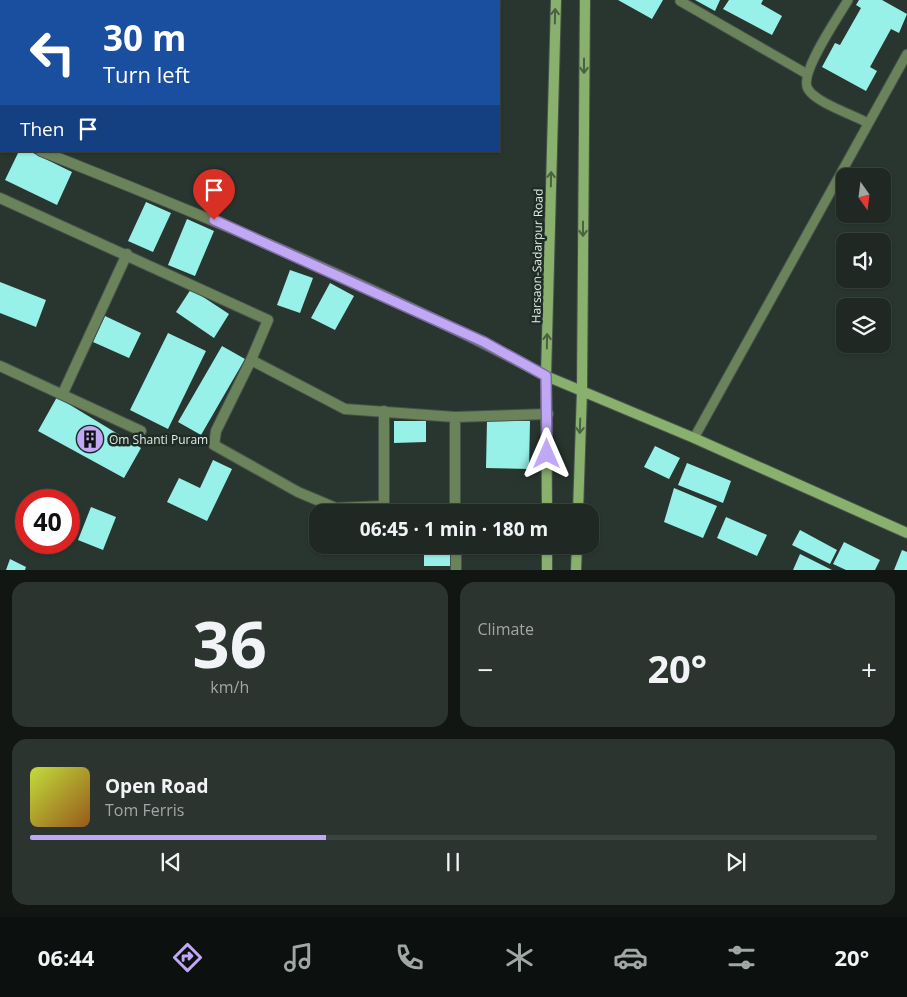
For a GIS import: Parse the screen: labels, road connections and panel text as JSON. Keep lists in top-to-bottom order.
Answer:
{
  "streets": {
    "street": ["Harsaon-Sadarpur Road"]
  },
  "places": {
    "building": ["Om Shanti Puram"]
  },
  "north": "bottom",
  "page": {
    "turn": ["30 m", "Turn left"],
    "then": "Then",
    "limit": "40",
    "trip": "06:45 · 1 min · 180 m",
    "tile": [
      ["36", "km/h"],
      "Climate"
    ],
    "heat": ["−", "20°", "+"],
    "song": ["Open Road", "Tom Ferris"],
    "tabs": ["06:44", "20°"]
  }
}
